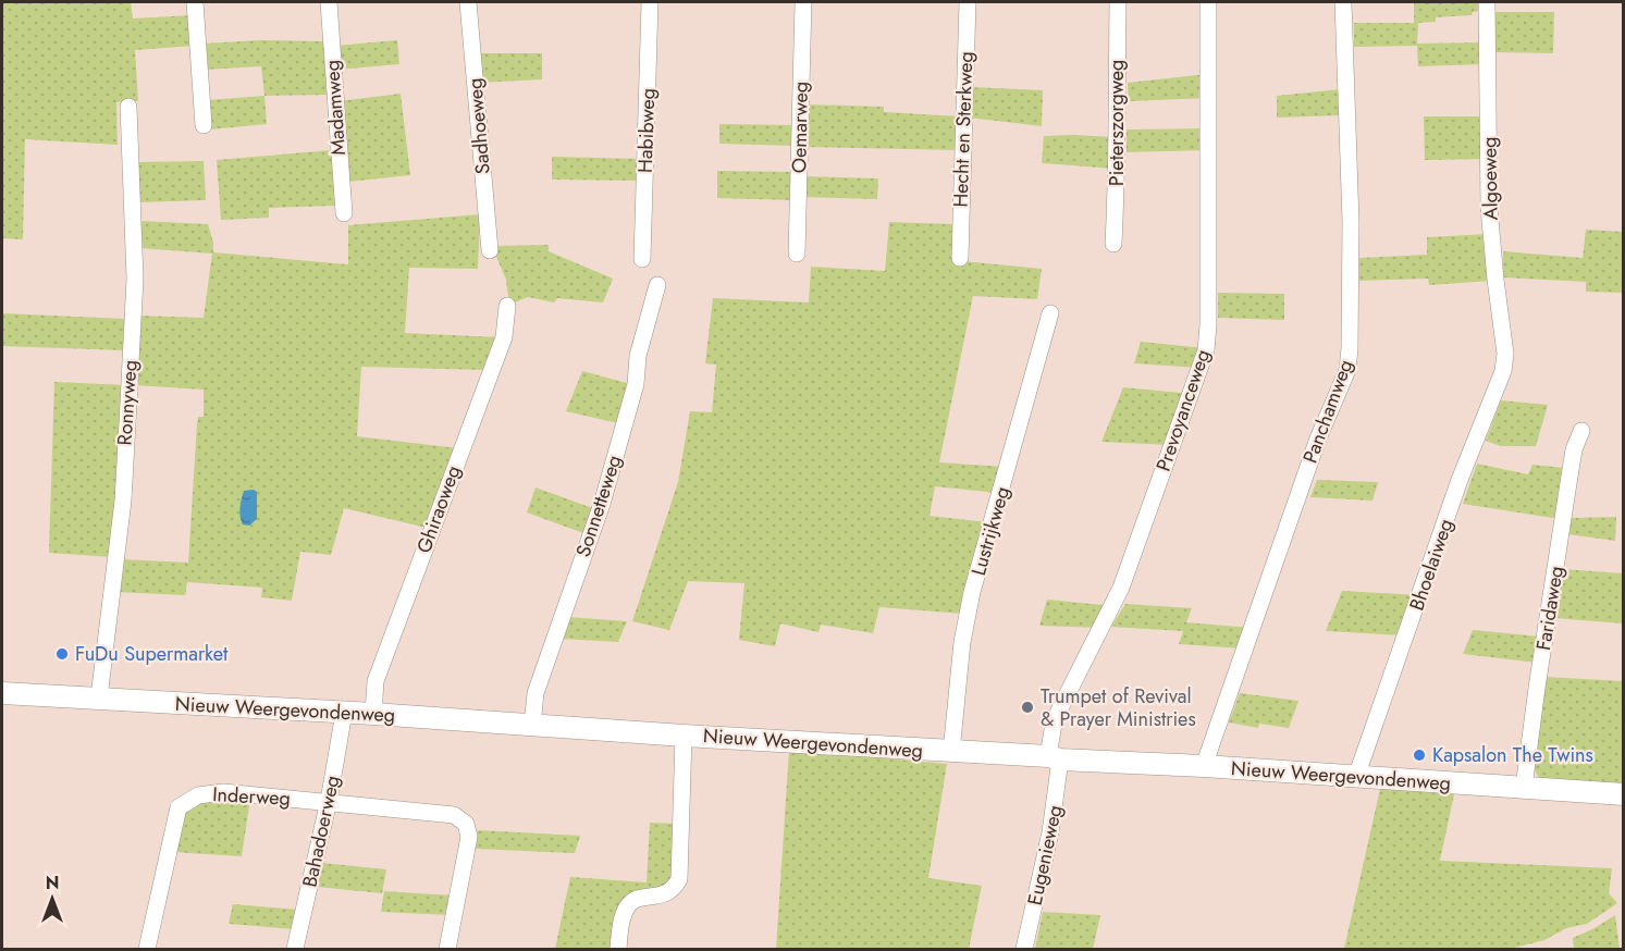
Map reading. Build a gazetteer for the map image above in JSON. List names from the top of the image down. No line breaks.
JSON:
{"streets":{"street":["Madamweg","Pieterszorgweg","Sadhoeweg","Oemarweg","Hecht en Sterkweg","Habibweg","Algoeweg","Ronnyweg","Prevoyanceweg","Panchamweg","Sonnetteweg","Ghiraoweg","Lustrijkweg","Bhoelaiweg","Faridaweg","Nieuw Weergevondenweg","Inderweg","Bahadoerweg","Eugenieweg"]},"crossings":[["Algoeweg","Bhoelaiweg"],["Ronnyweg","Nieuw Weergevondenweg"],["Prevoyanceweg","Nieuw Weergevondenweg"],["Prevoyanceweg","Eugenieweg"],["Panchamweg","Nieuw Weergevondenweg"],["Sonnetteweg","Nieuw Weergevondenweg"],["Ghiraoweg","Nieuw Weergevondenweg"],["Lustrijkweg","Nieuw Weergevondenweg"],["Bhoelaiweg","Nieuw Weergevondenweg"],["Faridaweg","Nieuw Weergevondenweg"],["Nieuw Weergevondenweg","Bahadoerweg"],["Nieuw Weergevondenweg","Eugenieweg"],["Inderweg","Bahadoerweg"]],"places":["FuDu Supermarket","Trumpet of Revival & Prayer Ministries","Kapsalon The Twins"],"north":"top"}
